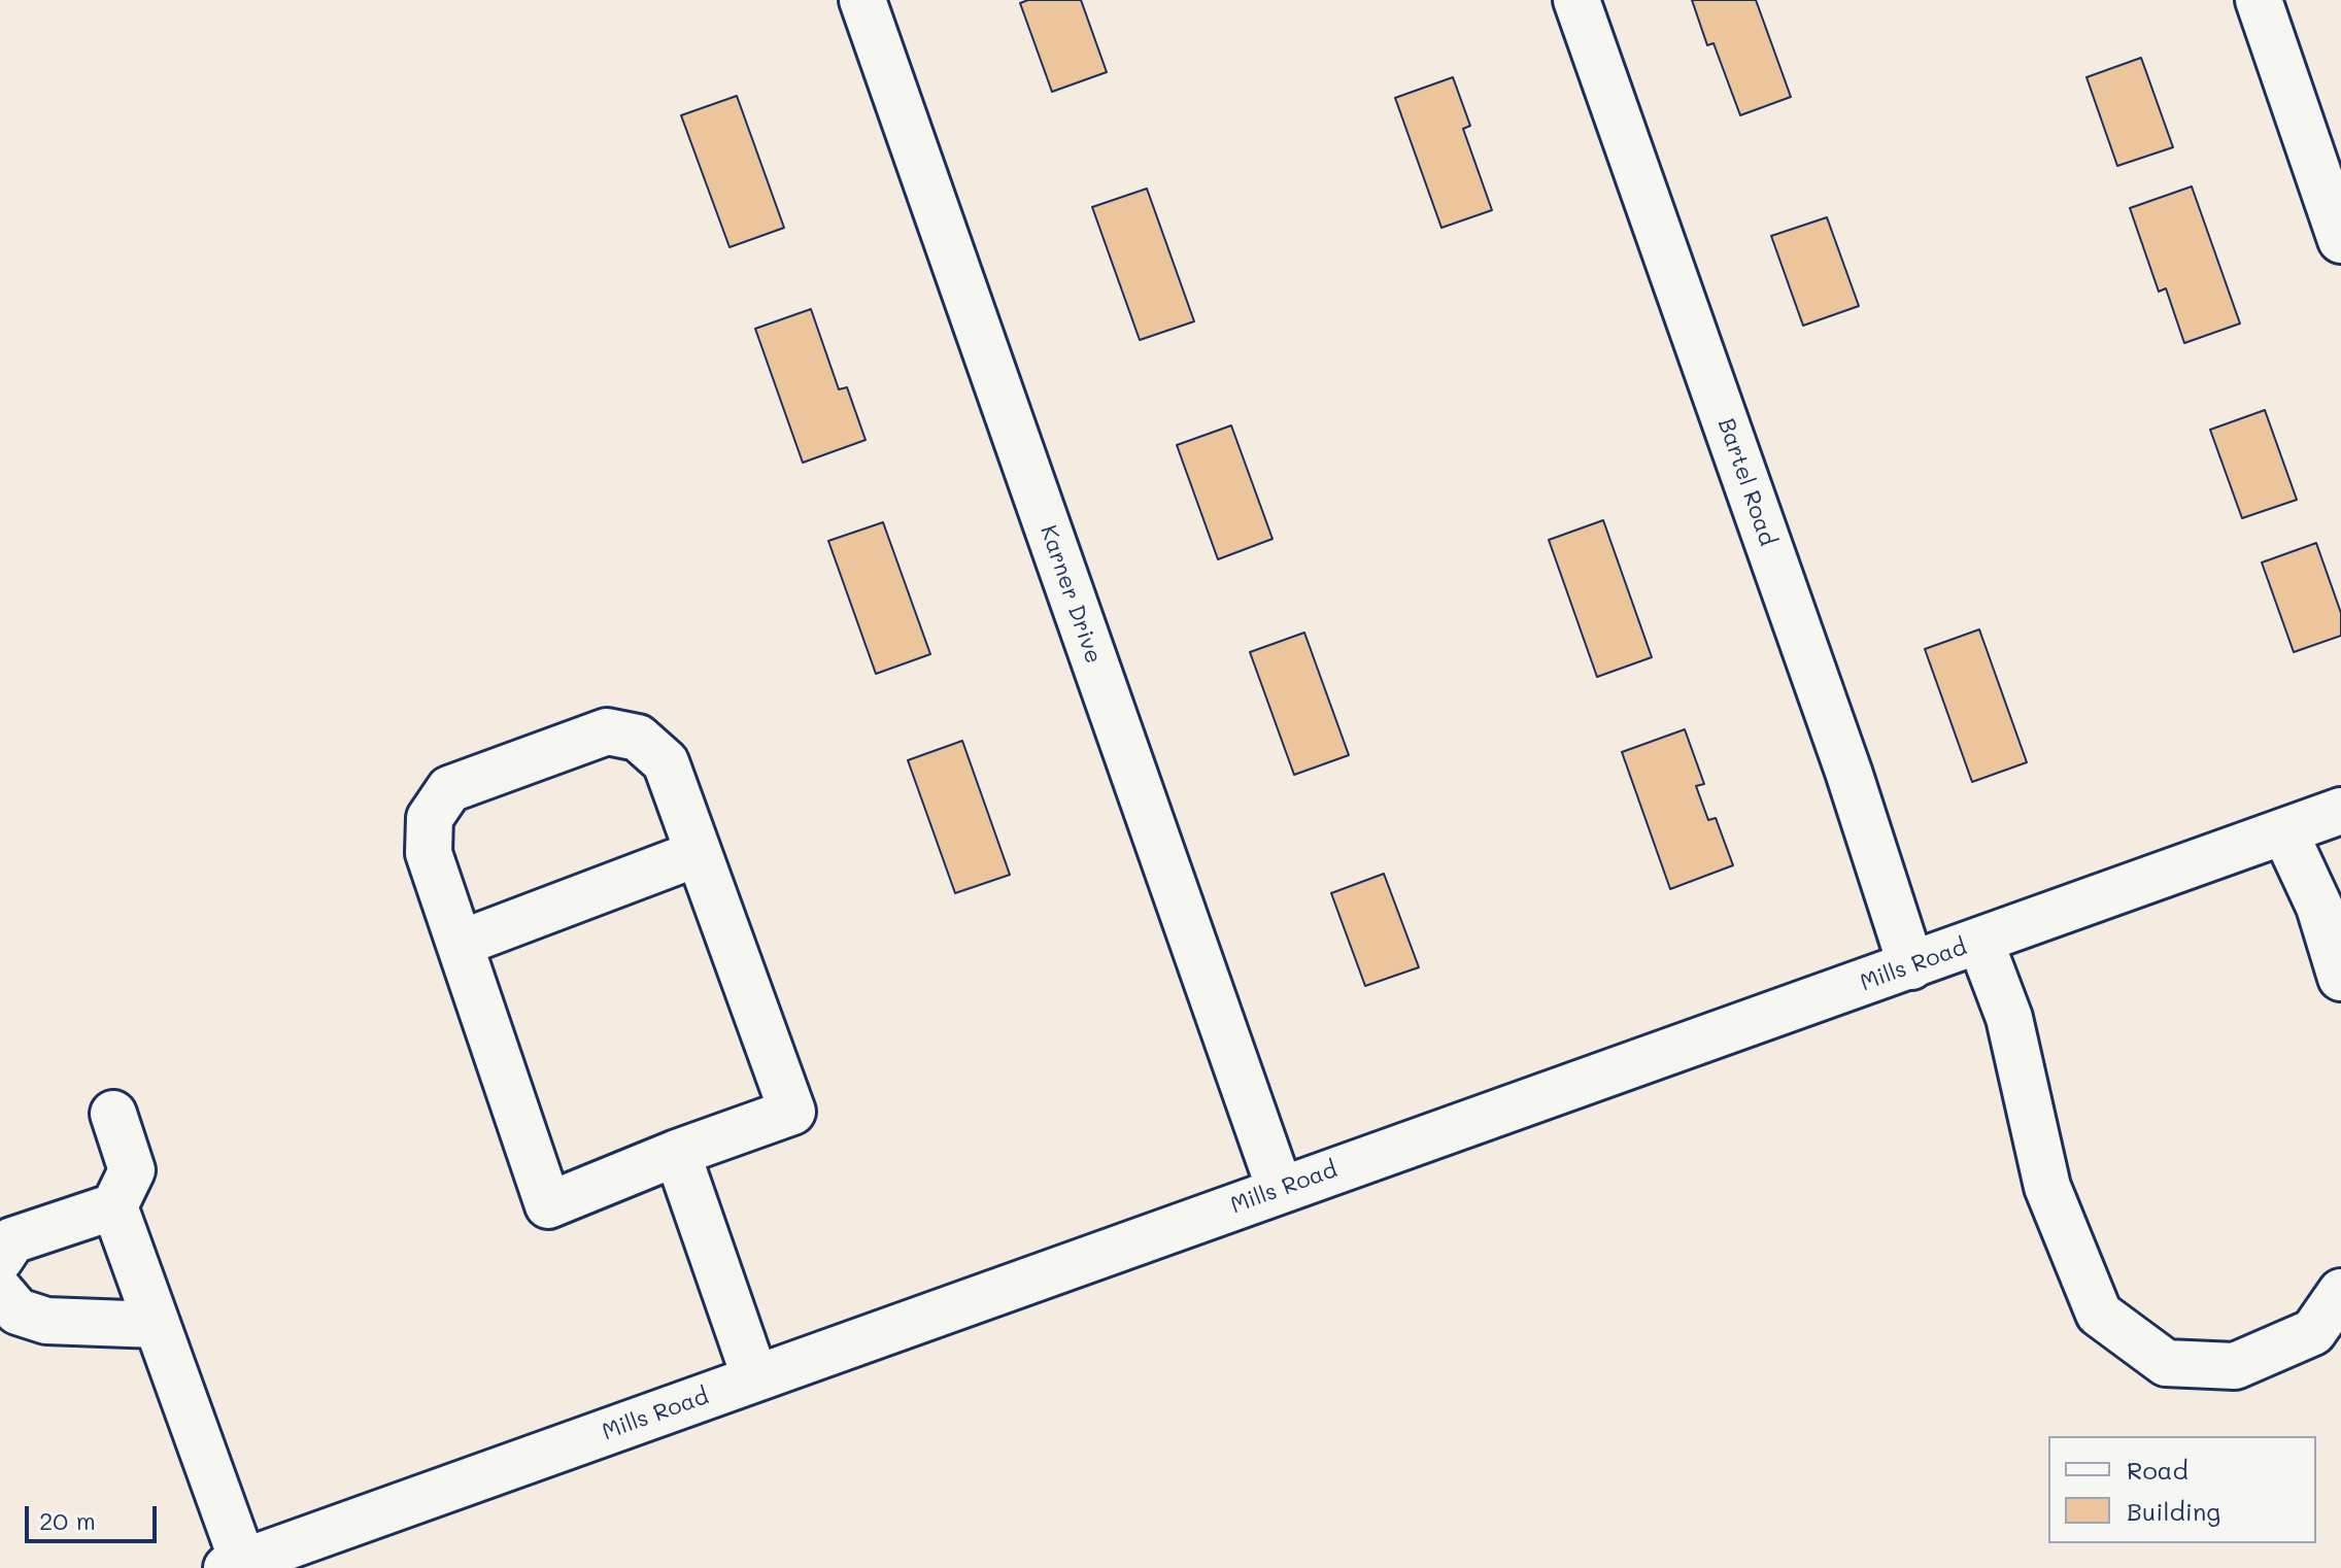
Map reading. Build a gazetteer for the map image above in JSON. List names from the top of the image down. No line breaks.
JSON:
{"streets":{"street":["Bartel Road","Karner Drive","Mills Road"]},"crossings":[["Bartel Road","Mills Road"],["Karner Drive","Mills Road"]],"legend":["Road","Building"],"scale_bar":"20 m"}
